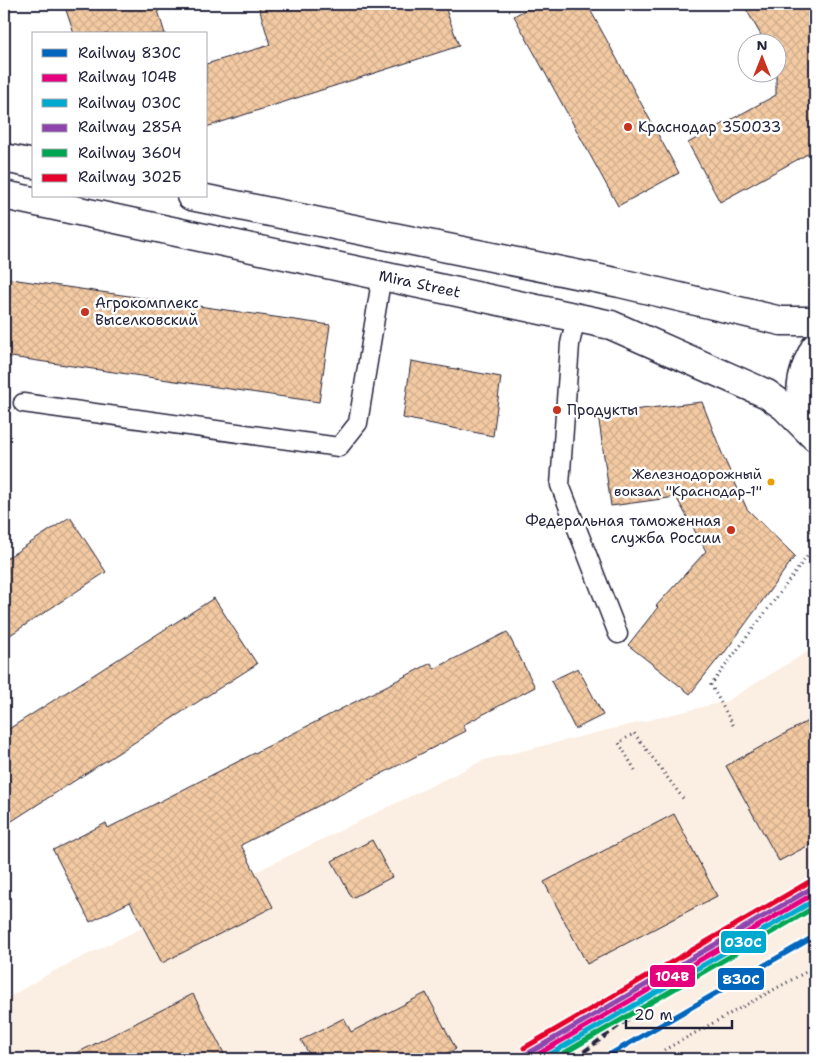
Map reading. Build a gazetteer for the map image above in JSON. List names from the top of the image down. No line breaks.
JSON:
{"streets":{"main road":["Mira Street"]},"places":["Краснодар 350033","Агрокомплекс Выселковский","Продукты","Железнодорожный вокзал \"Краснодар-1\"","Федеральная таможенная служба России"],"lines":["rail line 302Б","rail line 285А","rail line 104В","rail line 030C","rail line 360Ч","rail line 830С"],"legend":["Railway 830С","Railway 104В","Railway 030C","Railway 285А","Railway 360Ч","Railway 302Б"],"scale_bar":"20 m","north":"top"}
